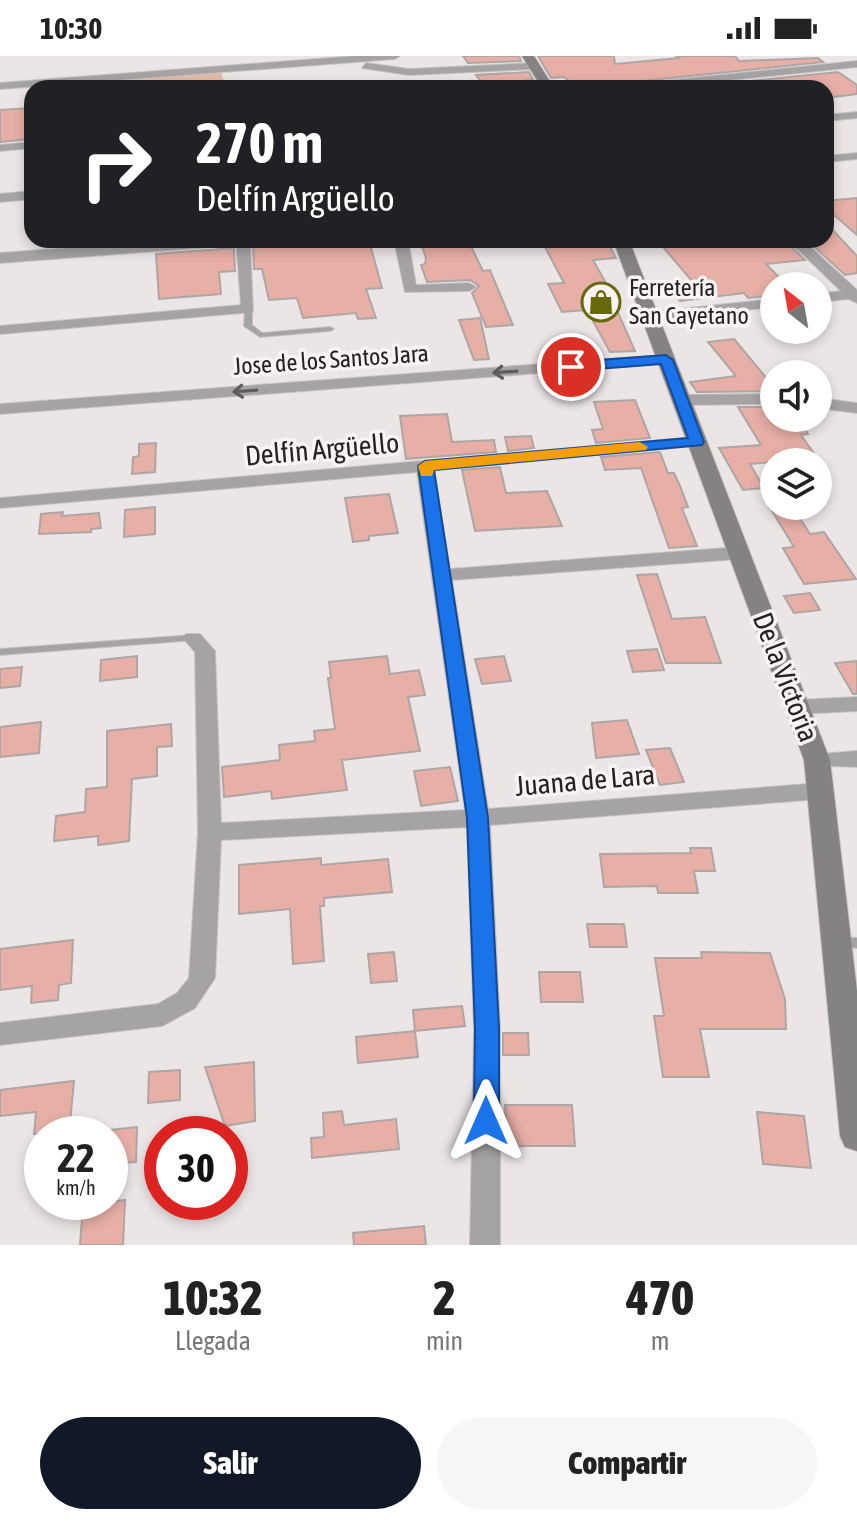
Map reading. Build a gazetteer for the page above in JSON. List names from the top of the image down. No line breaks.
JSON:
{"streets":{"main road":["De la Victoria"],"street":["Jose de los Santos Jara","Delfín Argüello","Juana de Lara"]},"crossings":[["Jose de los Santos Jara","De la Victoria"],["Delfín Argüello","De la Victoria"],["De la Victoria","Juana de Lara"]],"places":{"shop":["Ferretería San Cayetano"]},"north":"top left","page":{"status":"10:30","turn":["270 m","Delfín Argüello"],"speed":"22 km/h","limit":"30","eta":["10:32","Llegada","2","min","470","m"],"buttons":["Salir","Compartir"]}}
